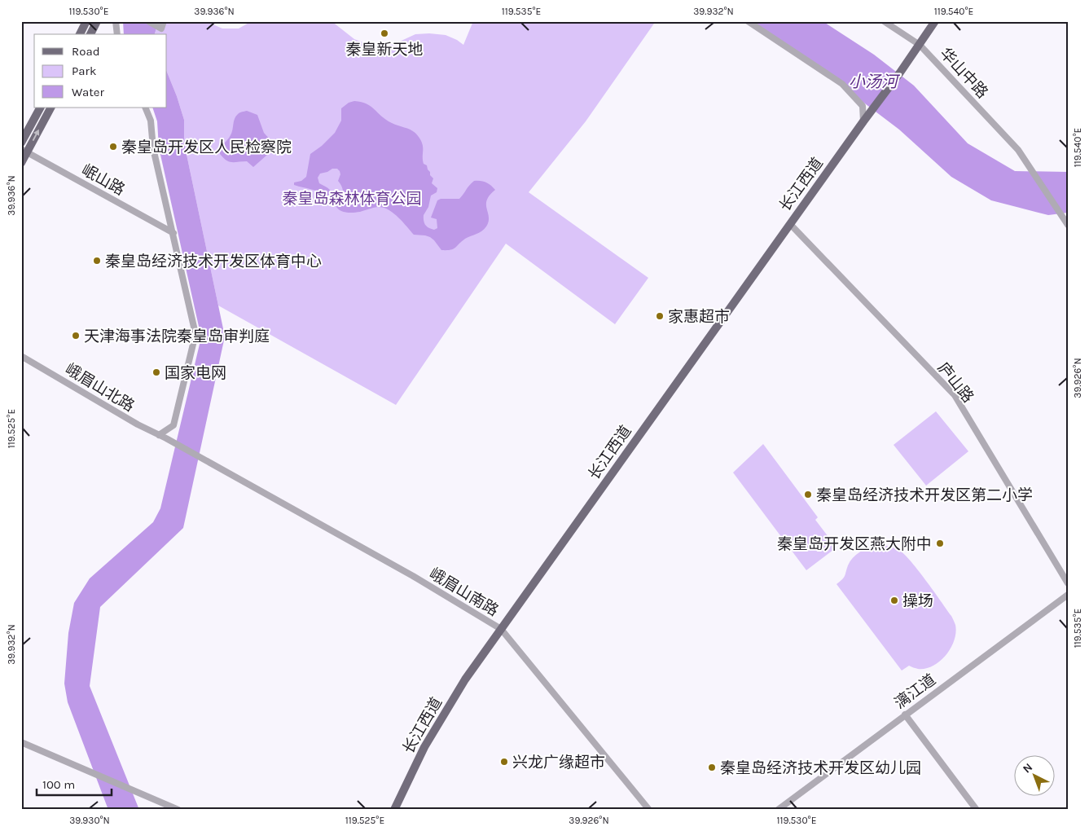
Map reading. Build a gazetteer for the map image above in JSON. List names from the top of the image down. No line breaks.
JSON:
{"streets":{"main road":["长江西道"],"street":["华山中路","岷山路","庐山路","峨眉山北路","峨眉山南路","漓江道"]},"crossings":[["华山中路","长江西道"],["长江西道","庐山路"],["长江西道","峨眉山南路"],["峨眉山北路","峨眉山南路"]],"water":["小汤河"],"parks":["秦皇岛森林体育公园"],"places":["秦皇新天地","秦皇岛开发区人民检察院","秦皇岛经济技术开发区体育中心","家惠超市","天津海事法院秦皇岛审判庭","国家电网","秦皇岛经济技术开发区第二小学","秦皇岛开发区燕大附中","操场","兴龙广缘超市","秦皇岛经济技术开发区幼儿园"],"legend":["Road","Park","Water"],"scale_bar":"100 m","north":"top left","coordinates":["119.530°E","39.936°N","119.535°E","39.932°N","119.540°E","39.926°N","119.525°E","39.930°N"]}
